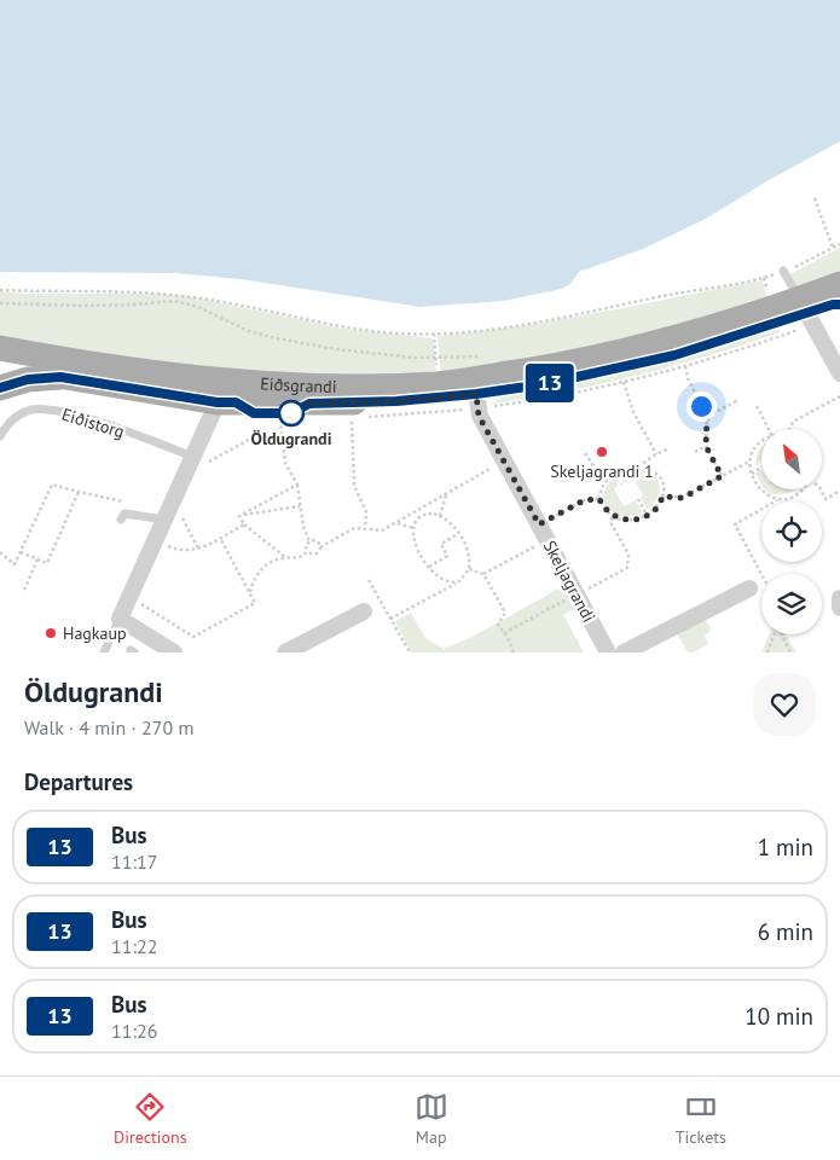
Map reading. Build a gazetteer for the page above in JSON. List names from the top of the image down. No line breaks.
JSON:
{"streets":{"main road":["Eiðsgrandi"],"street":["Skeljagrandi"],"lane":["Eiðistorg"]},"crossings":[["Eiðsgrandi","Skeljagrandi"]],"places":["Öldugrandi","Skeljagrandi 1","Hagkaup"],"lines":["bus line 13"],"north":"top left","page":{"on_map":"13","heading":[["Öldugrandi","Walk · 4 min · 270 m"],"Departures"],"list":[{"mark":"13","name":"Bus","note":"11:17","value":"1 min"},{"mark":"13","name":"Bus","note":"11:22","value":"6 min"},{"mark":"13","name":"Bus","note":"11:26","value":"10 min"}],"tabs":["Directions","Map","Tickets"]}}
